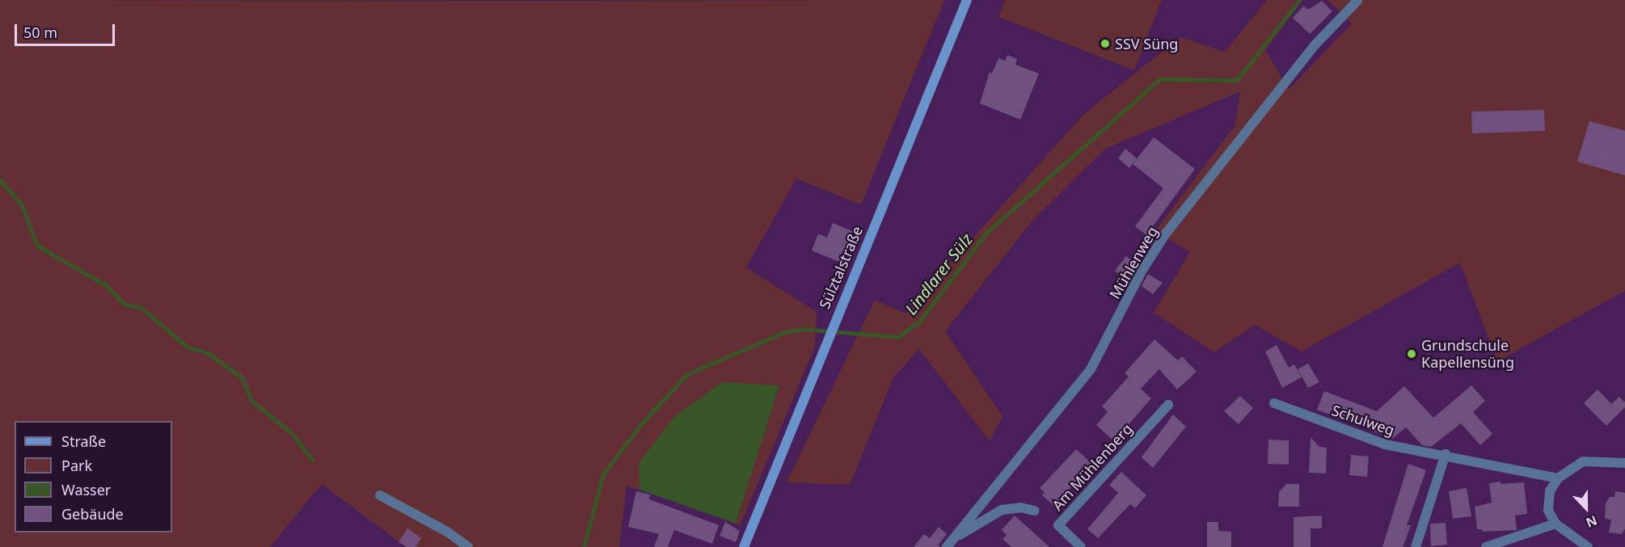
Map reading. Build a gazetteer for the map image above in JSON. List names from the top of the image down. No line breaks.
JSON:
{"streets":{"main road":["Sülztalstraße"],"street":["Mühlenweg","Schulweg","Am Mühlenberg"]},"crossings":[["Mühlenweg","Am Mühlenberg"]],"water":["Lindlarer Sülz"],"places":["SSV Süng","Grundschule Kapellensüng"],"legend":["Straße","Park","Wasser","Gebäude"],"scale_bar":"50 m","north":"bottom"}
